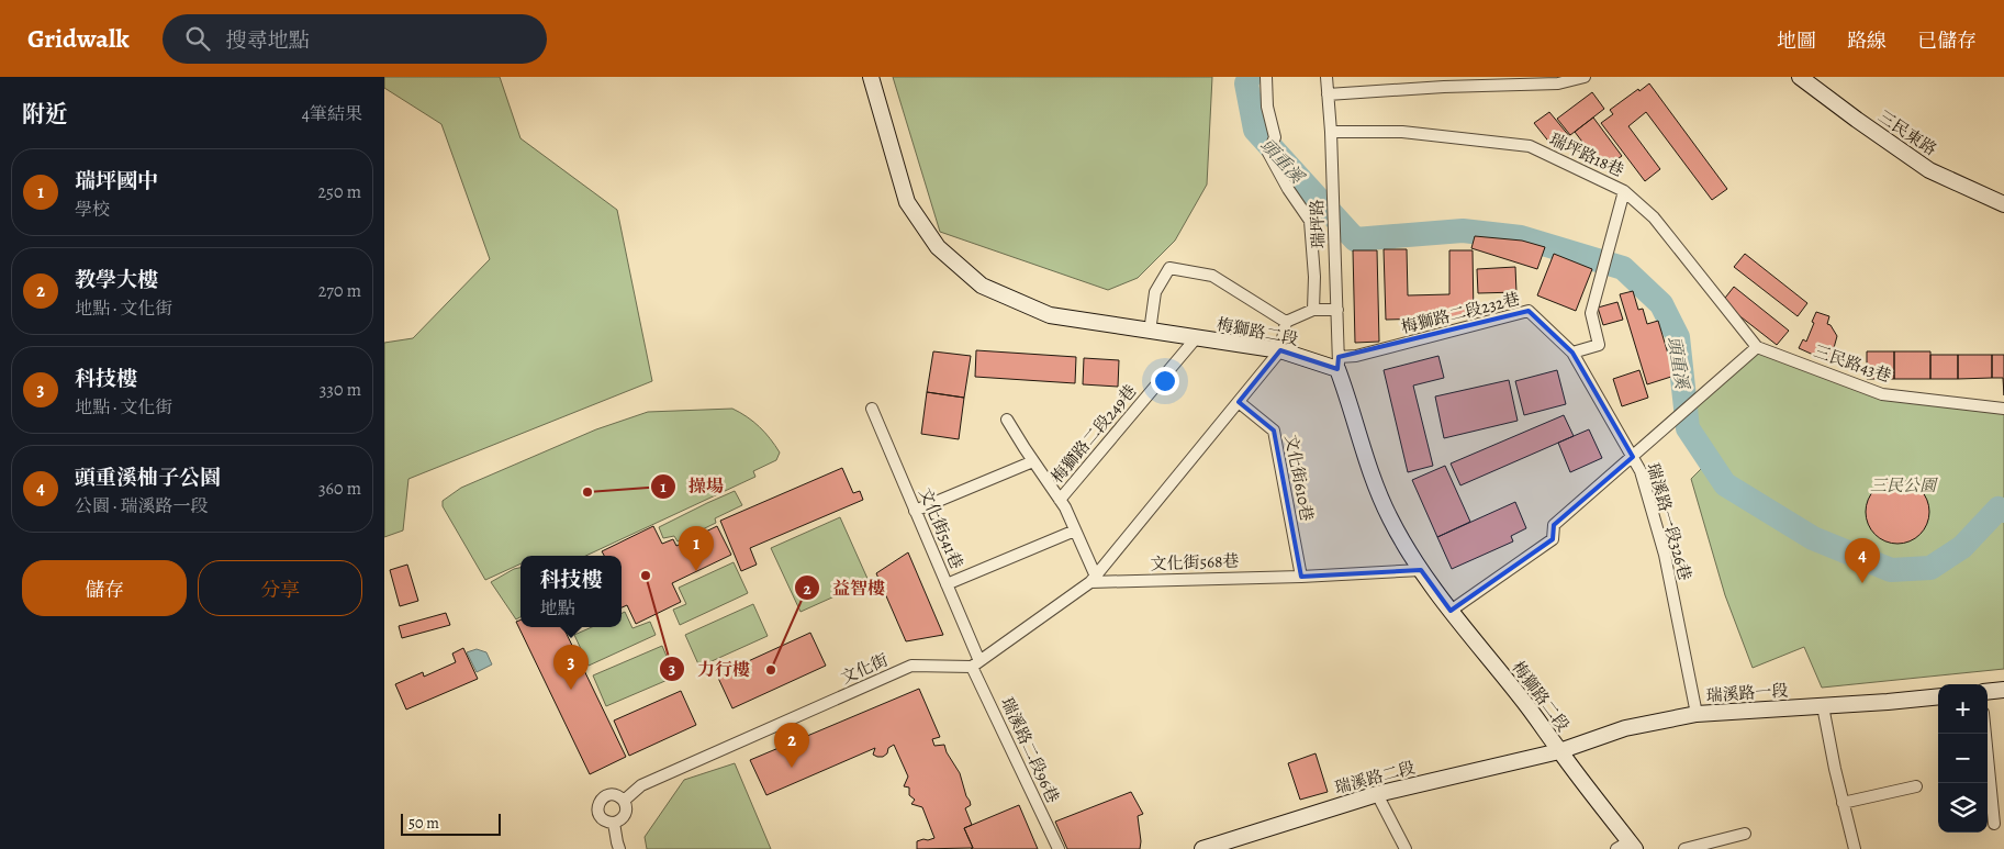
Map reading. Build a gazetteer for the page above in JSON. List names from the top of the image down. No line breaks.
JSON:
{"streets":{"street":["三民東路","瑞坪路18巷","瑞坪路","梅獅路二段232巷","梅獅路二段","三民路43巷","梅獅路二段249巷","文化街610巷","瑞溪路一段326巷","文化街541巷","文化街568巷","文化街","瑞溪路一段","瑞溪路二段96巷","瑞溪路二段"]},"crossings":[["瑞坪路18巷","瑞坪路"],["瑞坪路18巷","三民路43巷"],["瑞坪路","梅獅路二段232巷"],["瑞坪路","梅獅路二段"],["梅獅路二段232巷","梅獅路二段"],["梅獅路二段232巷","瑞溪路一段326巷"],["梅獅路二段","梅獅路二段249巷"],["梅獅路二段","文化街568巷"],["梅獅路二段","瑞溪路一段"],["梅獅路二段","瑞溪路二段"],["文化街610巷","文化街568巷"],["瑞溪路一段326巷","瑞溪路一段"],["文化街541巷","文化街"],["文化街541巷","瑞溪路二段96巷"],["文化街","瑞溪路二段96巷"],["瑞溪路一段","瑞溪路二段"]],"water":["頭重溪"],"parks":["三民公園"],"places":["操場","力行樓","益智樓"],"scale_bar":"50 m","page":{"header":"Gridwalk","search":"搜尋地點","nav":["地圖","路線","已儲存"],"heading":["附近","4筆結果"],"list":[{"mark":"1","name":"瑞坪國中","note":"學校","value":"250 m"},{"mark":"2","name":"教學大樓","note":"地點 · 文化街","value":"270 m"},{"mark":"3","name":"科技樓","note":"地點 · 文化街","value":"330 m"},{"mark":"4","name":"頭重溪柚子公園","note":"公園 · 瑞溪路一段","value":"360 m"}],"pins":["1","4","3","2"],"buttons":["儲存","分享"],"popup":["科技樓","地點"],"map_buttons":["+","−"],"scale":"50 m"}}
